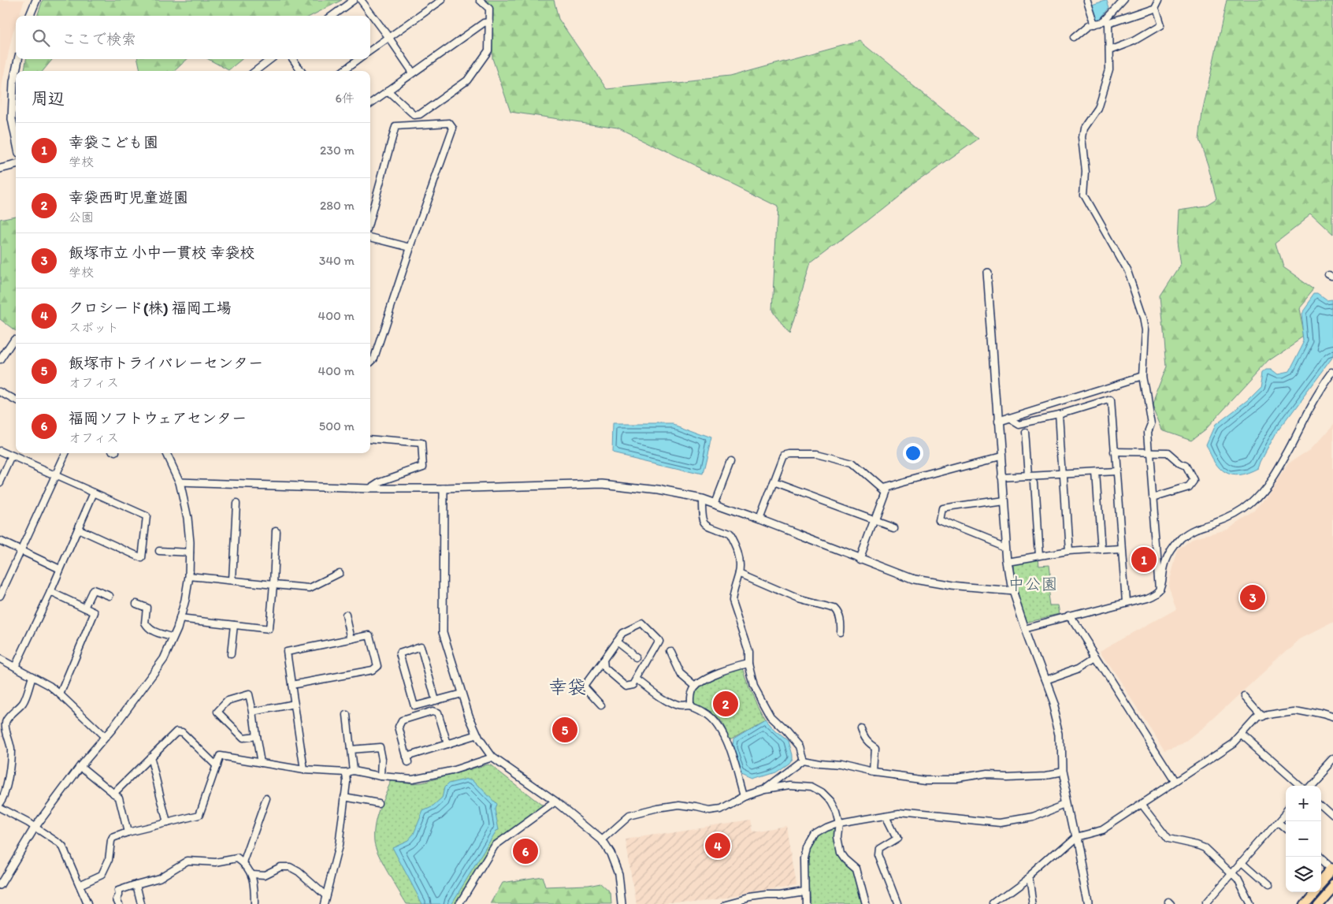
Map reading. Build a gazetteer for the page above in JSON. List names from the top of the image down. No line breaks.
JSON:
{"districts":["幸袋"],"parks":["中公園"],"page":{"search":"ここで検索","heading":["周辺","6件"],"list":[{"mark":"1","name":"幸袋こども園","note":"学校","value":"230 m"},{"mark":"2","name":"幸袋西町児童遊園","note":"公園","value":"280 m"},{"mark":"3","name":"飯塚市立 小中一貫校 幸袋校","note":"学校","value":"340 m"},{"mark":"4","name":"クロシード(株) 福岡工場","note":"スポット","value":"400 m"},{"mark":"5","name":"飯塚市トライバレーセンター","note":"オフィス","value":"400 m"},{"mark":"6","name":"福岡ソフトウェアセンター","note":"オフィス","value":"500 m"}],"pins":["1","3","2","5","4","6"],"map_buttons":["+","−"]}}
